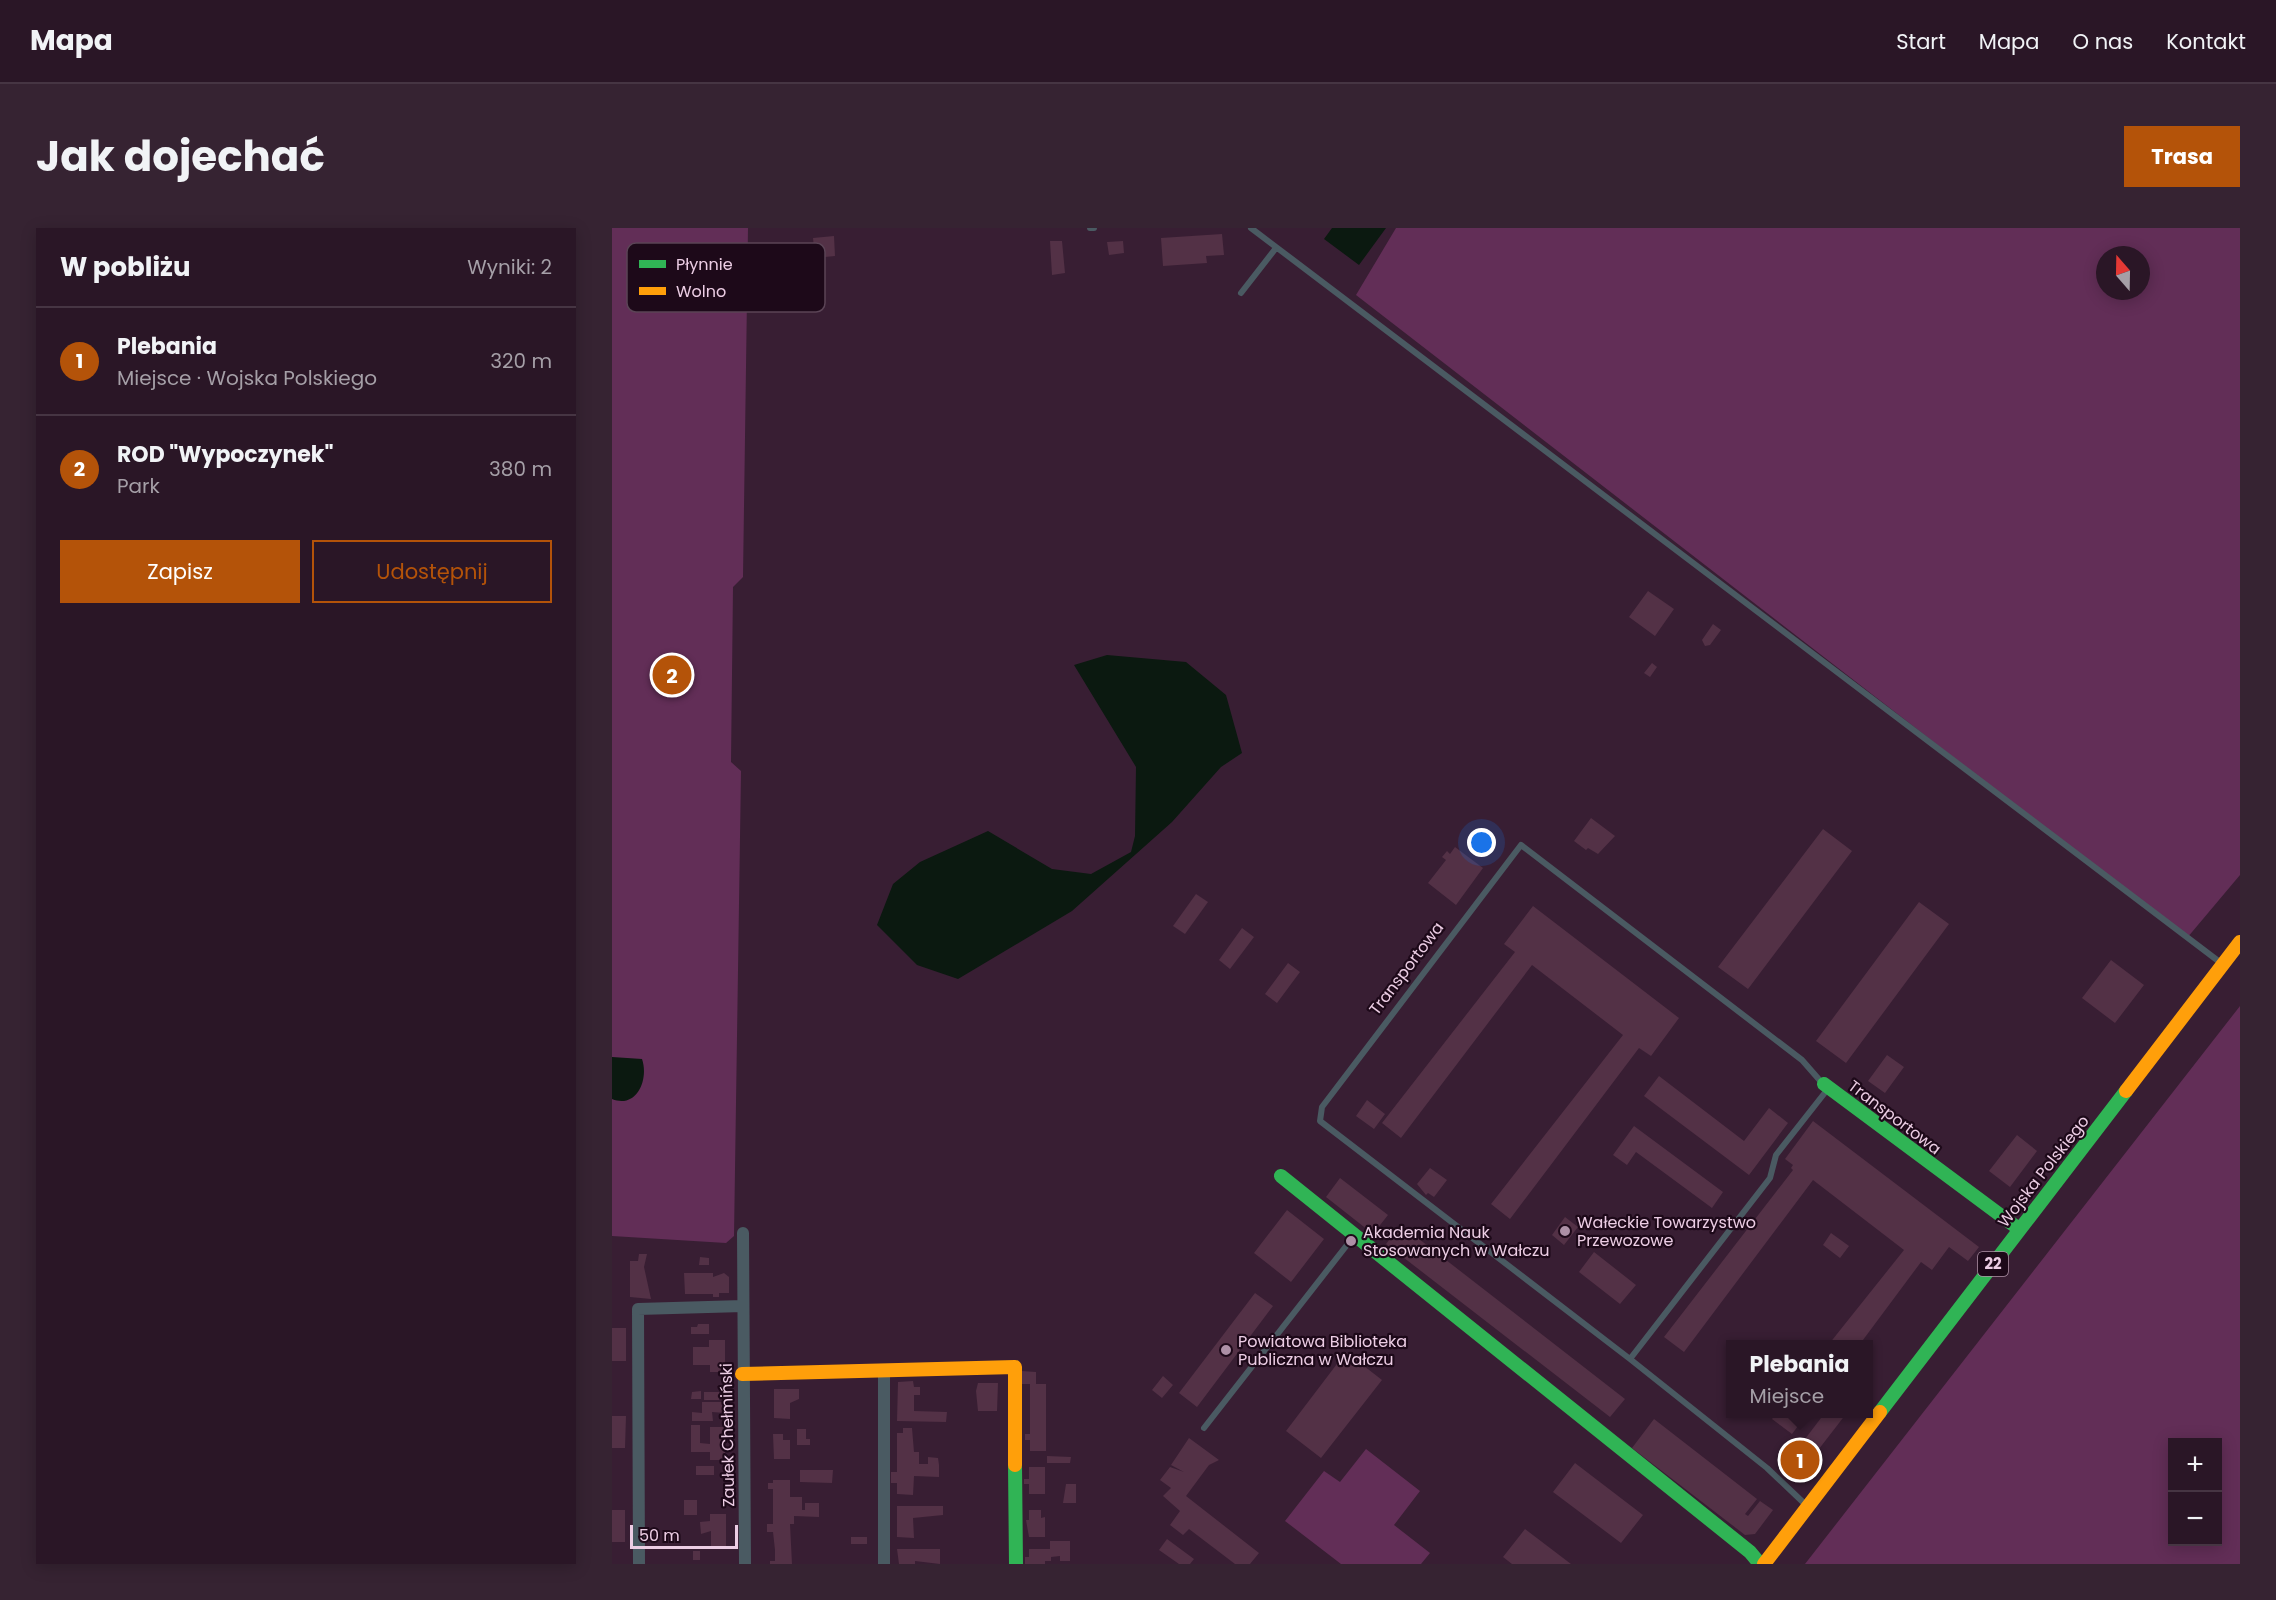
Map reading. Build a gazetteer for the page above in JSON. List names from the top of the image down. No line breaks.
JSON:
{"streets":{"street":["Transportowa","Wojska Polskiego","22","Zaułek Chełmiński"]},"crossings":[["Transportowa","Wojska Polskiego"]],"places":["Wałeckie Towarzystwo Przewozowe","Akademia Nauk Stosowanych w Wałczu","Powiatowa Biblioteka Publiczna w Wałczu"],"legend":["Płynnie","Wolno"],"scale_bar":"50 m","north":"top","page":{"header":"Mapa","nav":["Start","Mapa","O nas","Kontakt"],"title":"Jak dojechać","buttons":["Trasa",["Zapisz","Udostępnij"]],"heading":["W pobliżu","Wyniki: 2"],"list":[{"mark":"1","name":"Plebania","note":"Miejsce · Wojska Polskiego","value":"320 m"},{"mark":"2","name":"ROD \"Wypoczynek\"","note":"Park","value":"380 m"}],"pins":["2","1"],"popup":["Plebania","Miejsce"],"map_buttons":["+","−"],"scale":"50 m"}}
